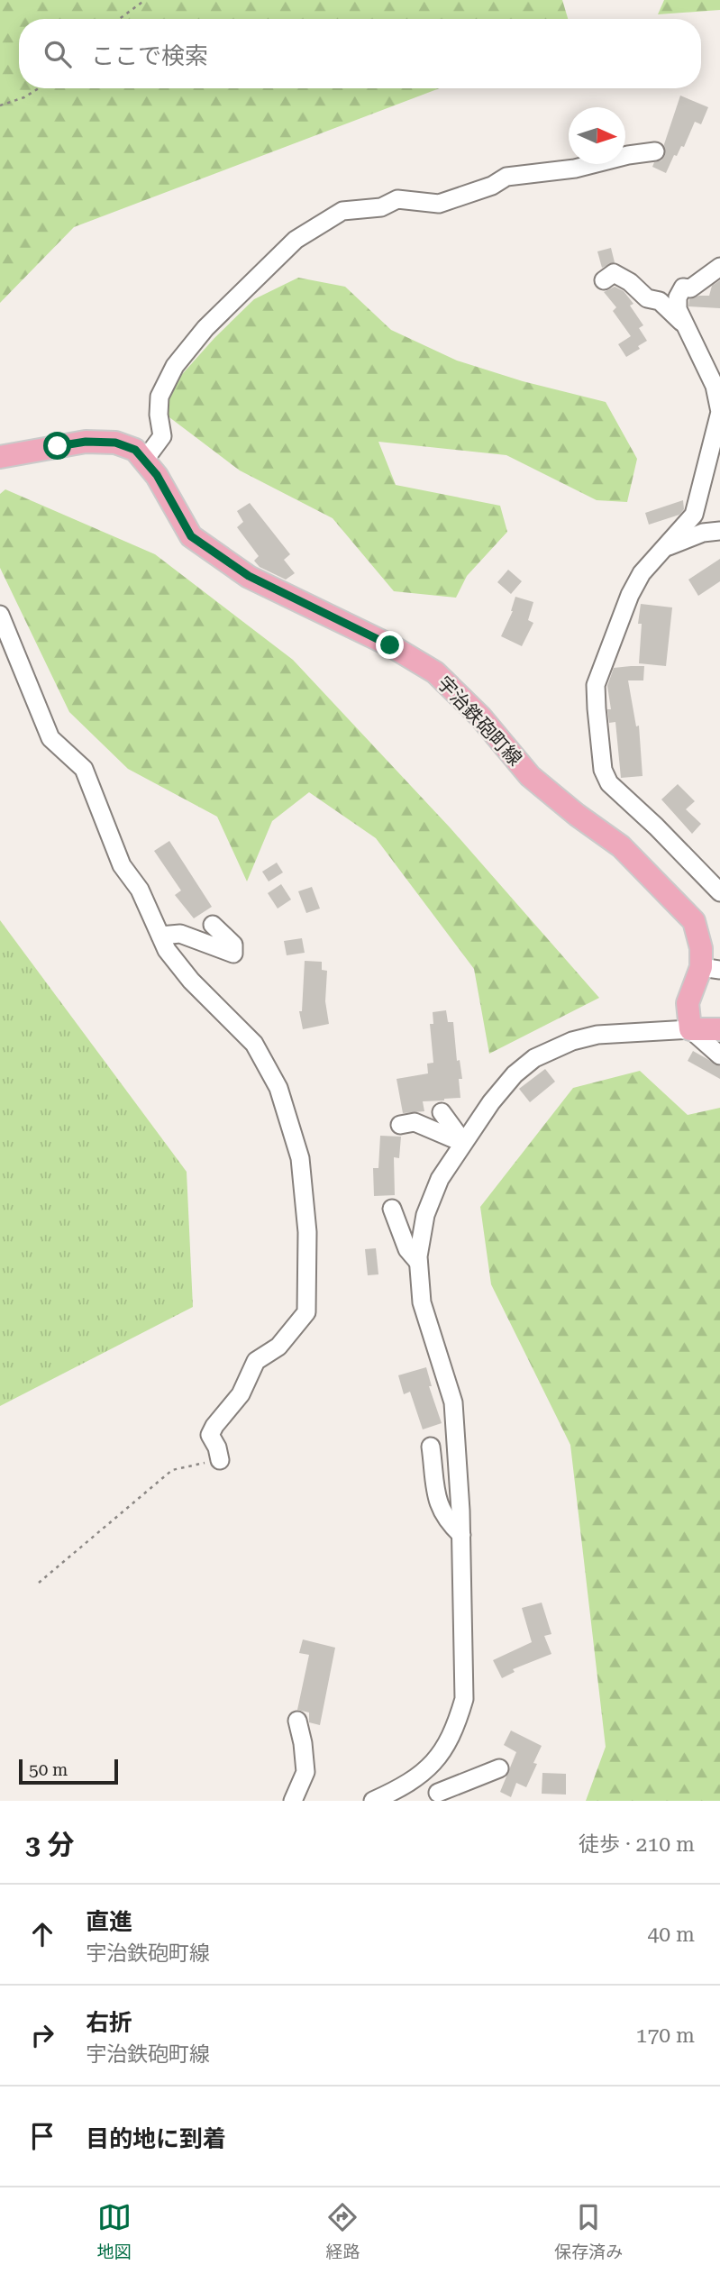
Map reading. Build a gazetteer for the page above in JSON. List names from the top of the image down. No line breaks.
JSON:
{"streets":{"main road":["宇治鉄砲町線"]},"scale_bar":"50 m","north":"right","page":{"search":"ここで検索","scale":"50 m","heading":["3 分","徒歩 · 210 m"],"list":[["直進","宇治鉄砲町線","40 m"],["右折","宇治鉄砲町線","170 m"],"目的地に到着"],"nav":["地図","経路","保存済み"]}}
